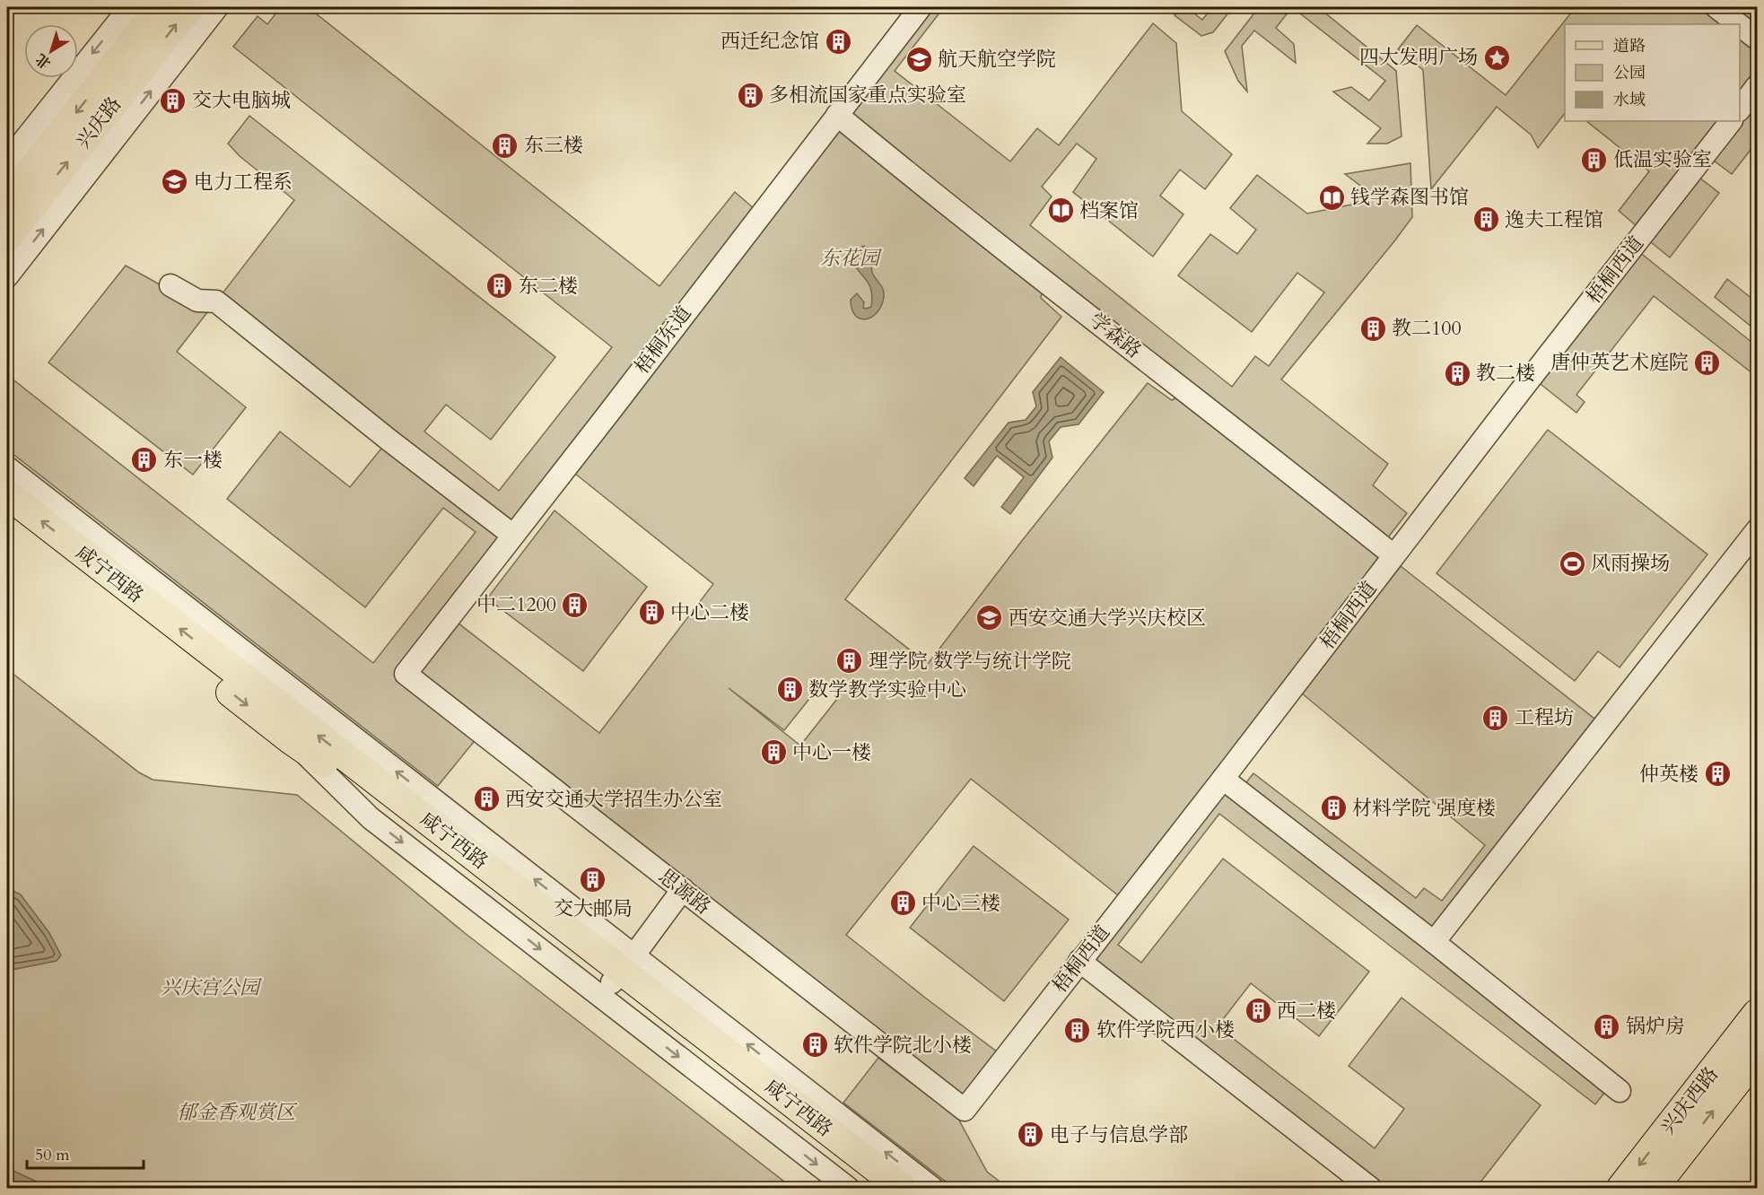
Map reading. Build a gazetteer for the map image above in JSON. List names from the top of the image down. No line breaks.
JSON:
{"streets":{"main road":["兴庆路","咸宁西路","兴庆西路"],"street":["梧桐西道","学森路","梧桐东道","思源路"]},"crossings":[["梧桐西道","学森路"],["梧桐西道","思源路"],["学森路","梧桐东道"],["梧桐东道","思源路"]],"parks":["东花园","兴庆宫公园","郁金香观赏区"],"places":{"building":["西迁纪念馆","多相流国家重点实验室","交大电脑城","东三楼","低温实验室","逸夫工程馆","东二楼","教二100","唐仲英艺术庭院","教二楼","东一楼","中二1200","中心二楼","理学院 数学与统计学院","数学教学实验中心","工程坊","中心一楼","仲英楼","西安交通大学招生办公室","材料学院 强度楼","交大邮局","中心三楼","西二楼","锅炉房","软件学院西小楼","软件学院北小楼","电子与信息学部"],"place":["四大发明广场"],"school or university":["航天航空学院","电力工程系","西安交通大学兴庆校区"],"library":["钱学森图书馆","档案馆"],"sports":["风雨操场"]},"legend":["道路","公园","水域"],"scale_bar":"50 m","north":"bottom left"}
